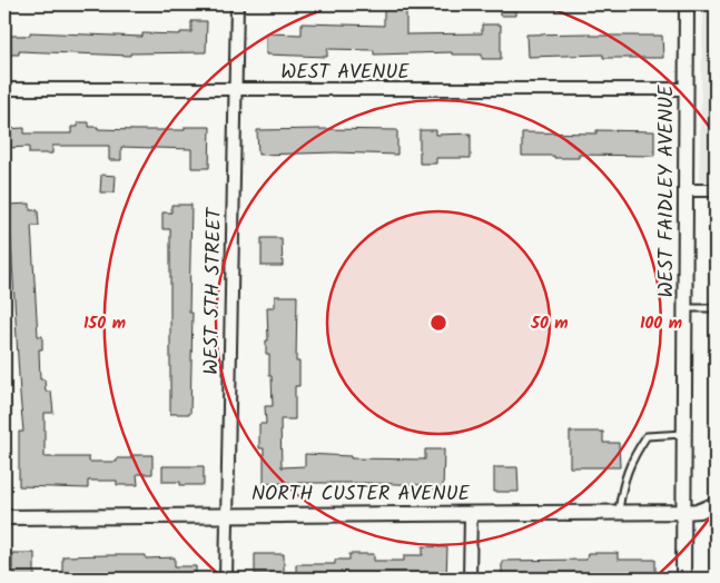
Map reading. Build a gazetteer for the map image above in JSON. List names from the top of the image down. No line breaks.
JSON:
{"streets":{"street":["WEST AVENUE","WEST FAIDLEY AVENUE","WEST 5TH STREET","NORTH CUSTER AVENUE"]},"crossings":[["WEST AVENUE","WEST FAIDLEY AVENUE"],["WEST AVENUE","WEST 5TH STREET"],["WEST FAIDLEY AVENUE","NORTH CUSTER AVENUE"],["WEST 5TH STREET","NORTH CUSTER AVENUE"]],"rings":["50 m","100 m","150 m"]}
